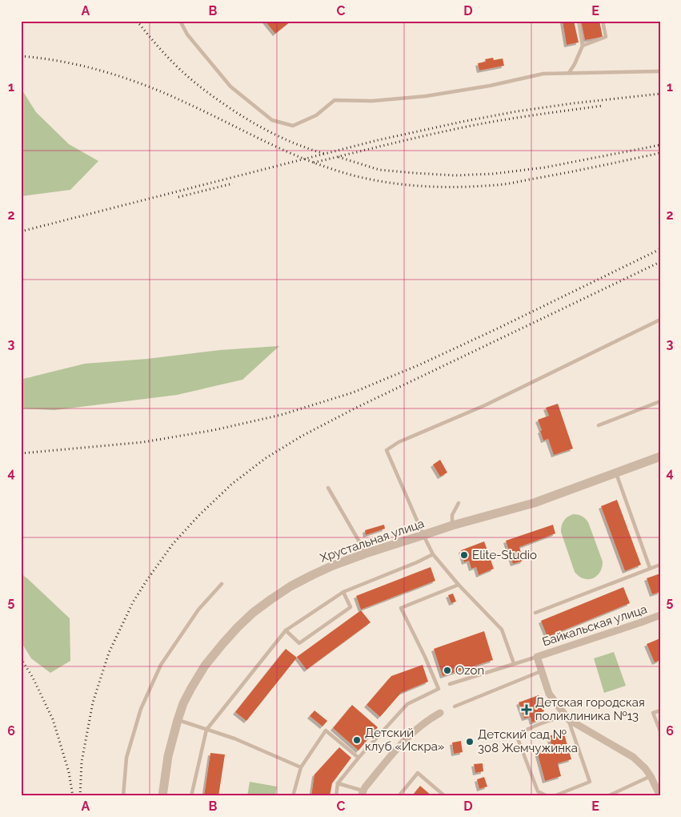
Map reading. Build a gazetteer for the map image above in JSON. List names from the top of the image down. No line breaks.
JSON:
{"streets":{"street":["Хрустальная улица","Байкальская улица"]},"places":{"other":["Elite-Studio","Ozon","Детский клуб «Искра»","Детский сад № 308 Жемчужинка"],"health":["Детская городская поликлиника №13"]},"grid":{"columns":["A","B","C","D","E"],"rows":["1","2","3","4","5","6"]}}
